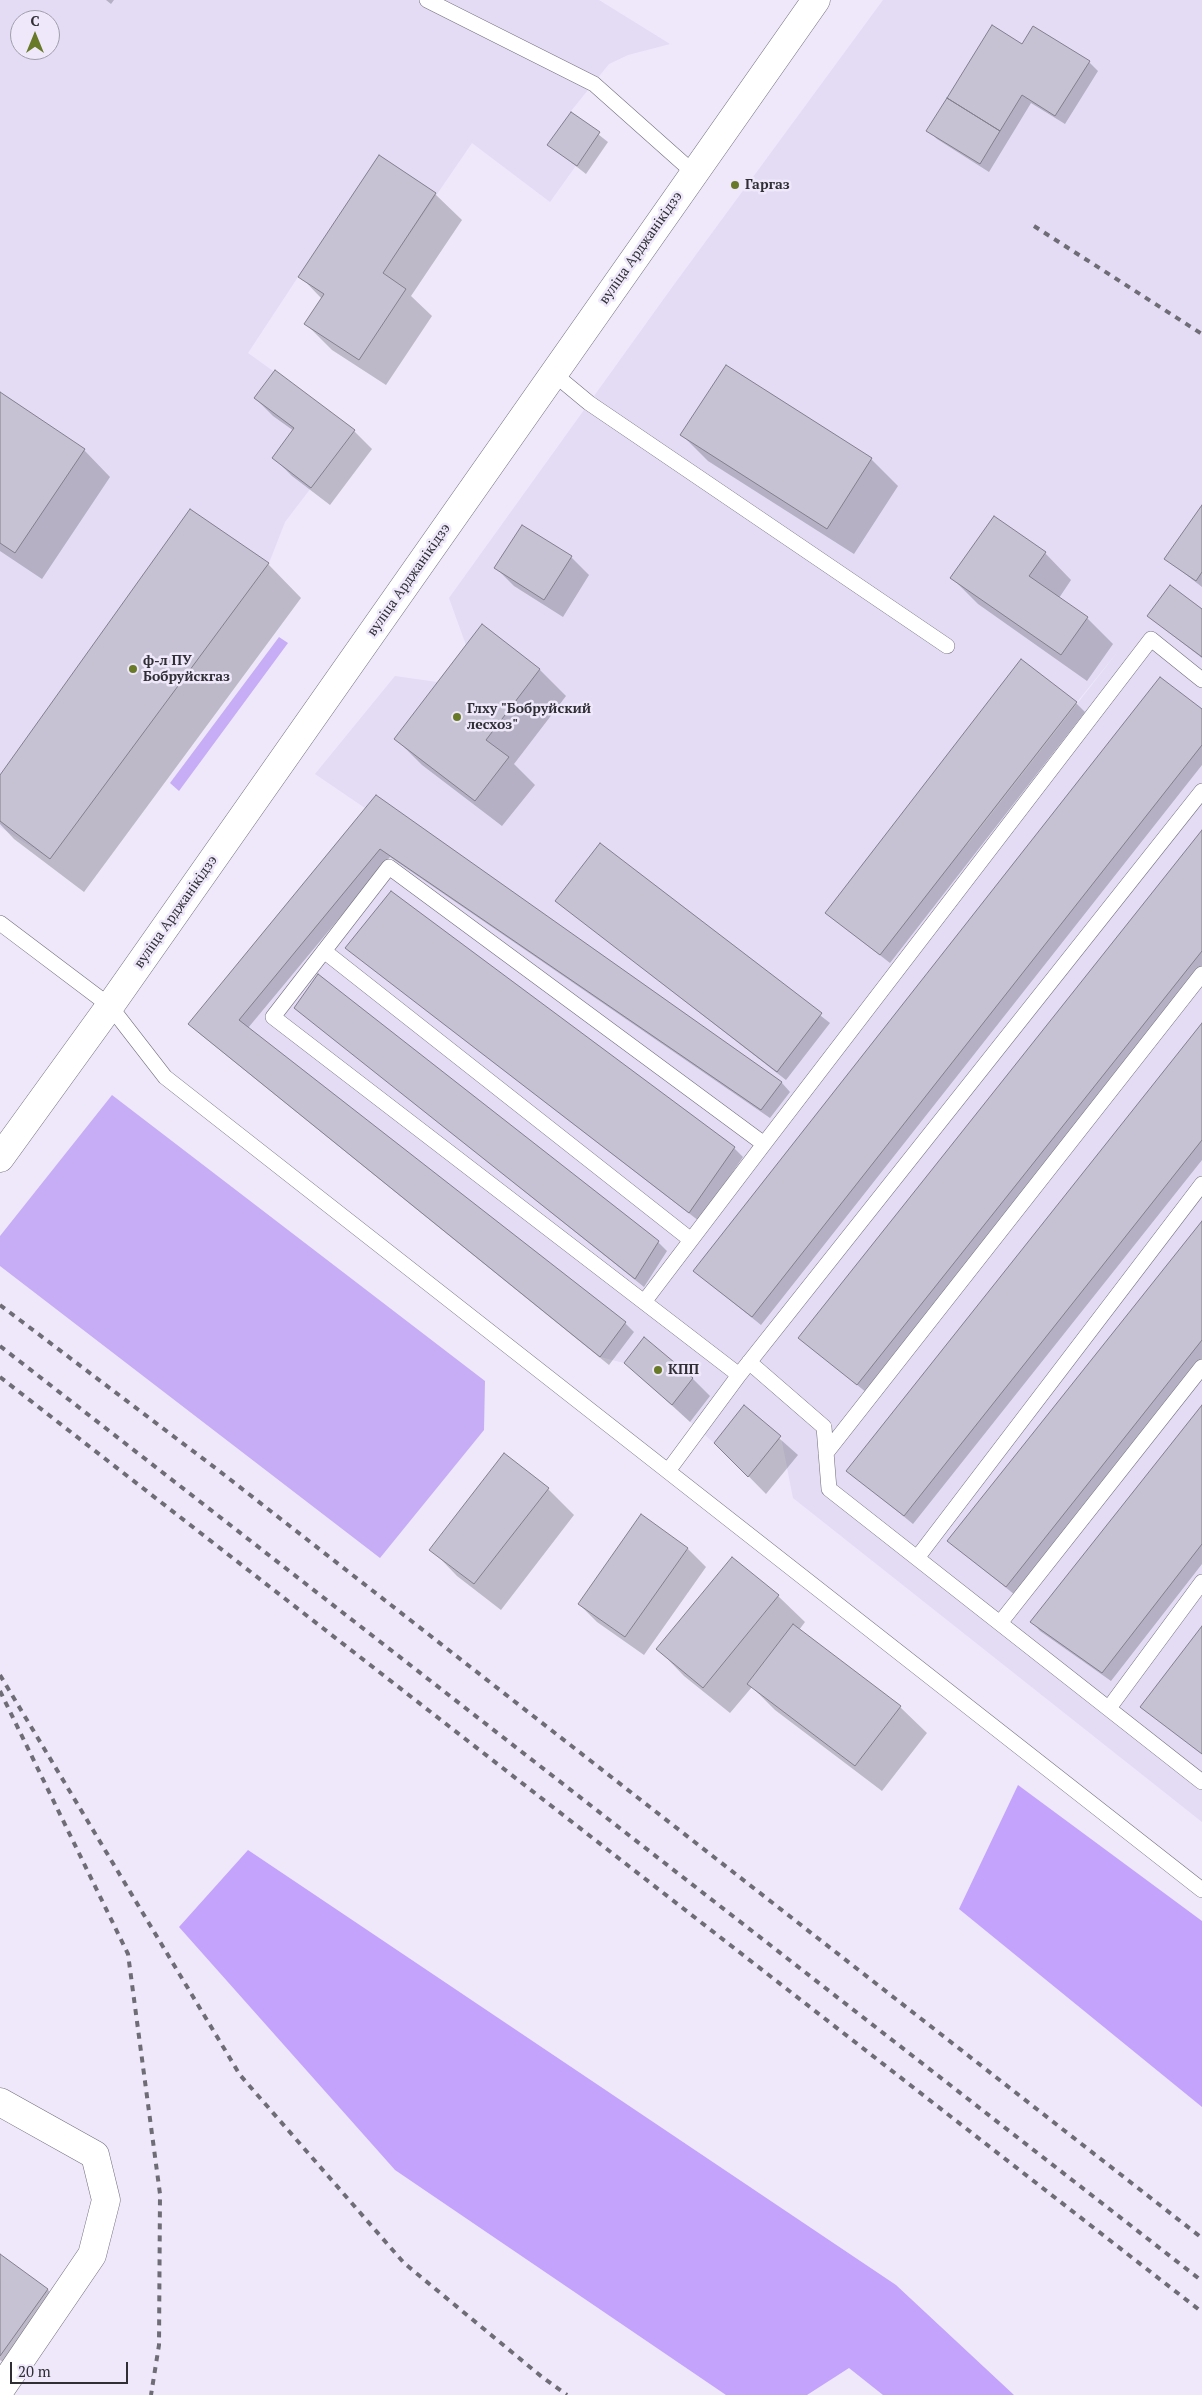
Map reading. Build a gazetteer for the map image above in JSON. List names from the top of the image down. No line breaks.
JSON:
{"streets":{"main road":["вуліца Арджанікідзэ"]},"places":["Гаргаз","ф-л ПУ Бобруйскгаз","Глху \"Бобруйский лесхоз\"","КПП"],"scale_bar":"20 m","north":"top"}
